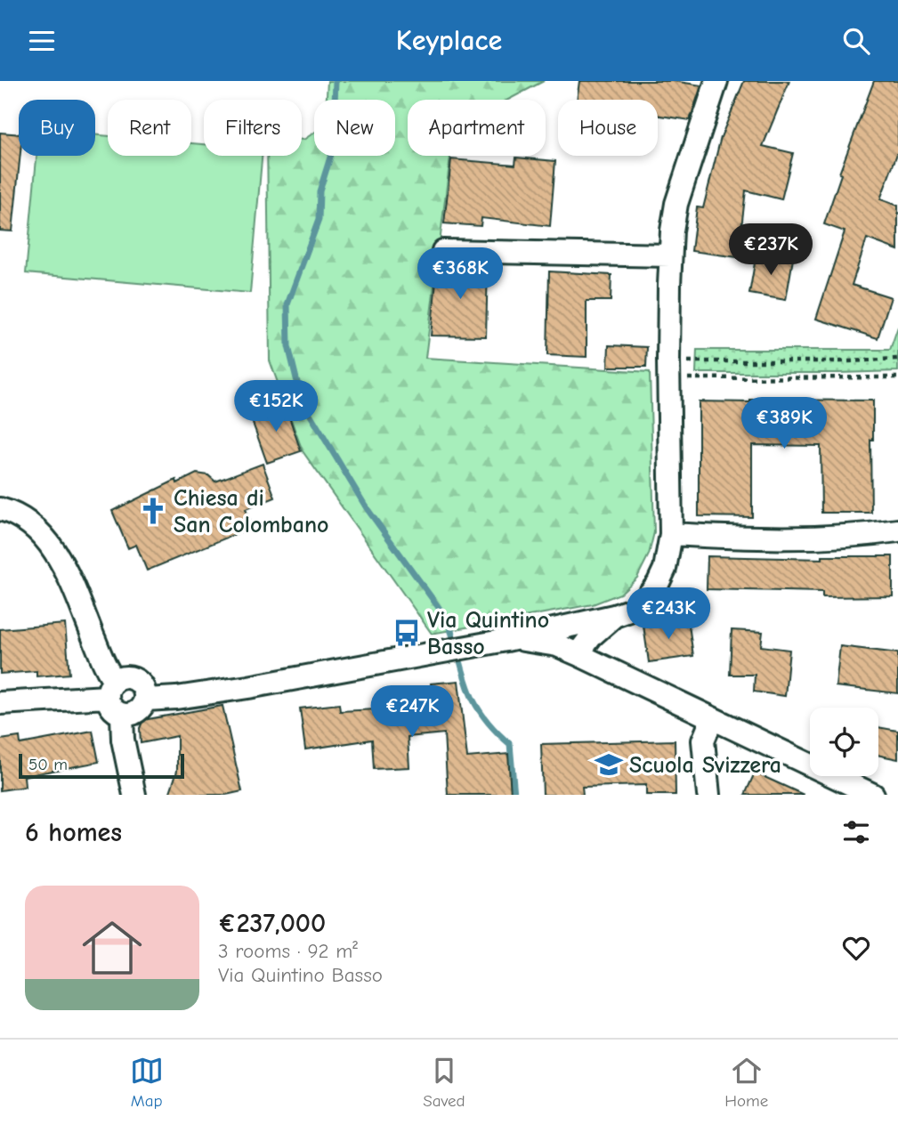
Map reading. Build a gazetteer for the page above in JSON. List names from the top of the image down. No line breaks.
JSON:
{"places":{"church":["Chiesa di San Colombano"],"bus stop":["Via Quintino Basso"],"school or university":["Scuola Svizzera"]},"scale_bar":"50 m","page":{"header":"Keyplace","chip":["Buy","Rent","Filters","New","Apartment","House"],"price":["€237K","€368K","€152K","€389K","€243K","€247K"],"scale":"50 m","heading":"6 homes","list":[{"name":"€237,000","note":"3 rooms · 92 m² · Via Quintino Basso"}],"tabs":["Map","Saved","Home"]}}
